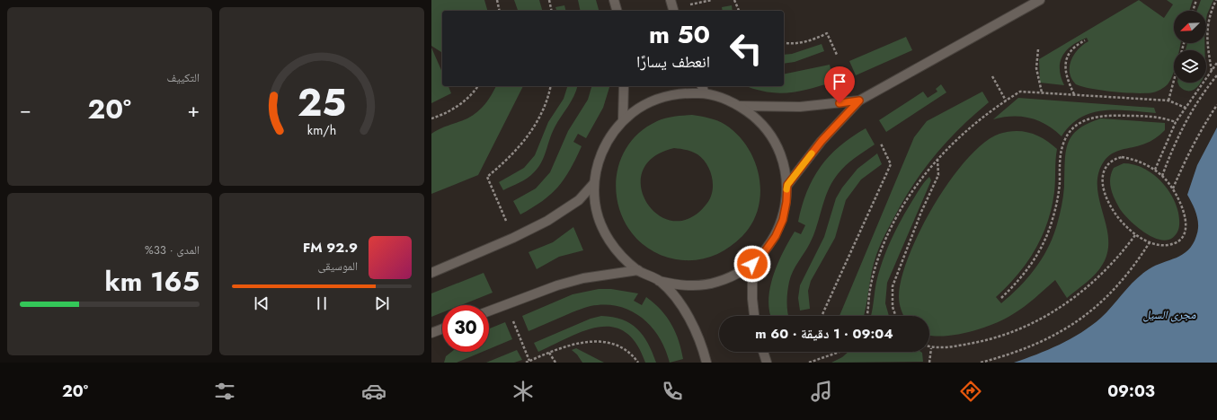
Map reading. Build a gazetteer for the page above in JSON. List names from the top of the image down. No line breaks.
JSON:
{"water":["مجرى السيل"],"north":"bottom left","page":{"tile":["التكييف",["المدى · 33%","165 km"]],"turn":["50 m","انعطف يسارًا"],"heat":["−","20°","+"],"song":["92.9 FM","الموسيقى"],"limit":"30","trip":"09:04 · 1 دقيقة · 60 m","tabs":["09:03","20°"],"gauge":["25","km/h"]}}
